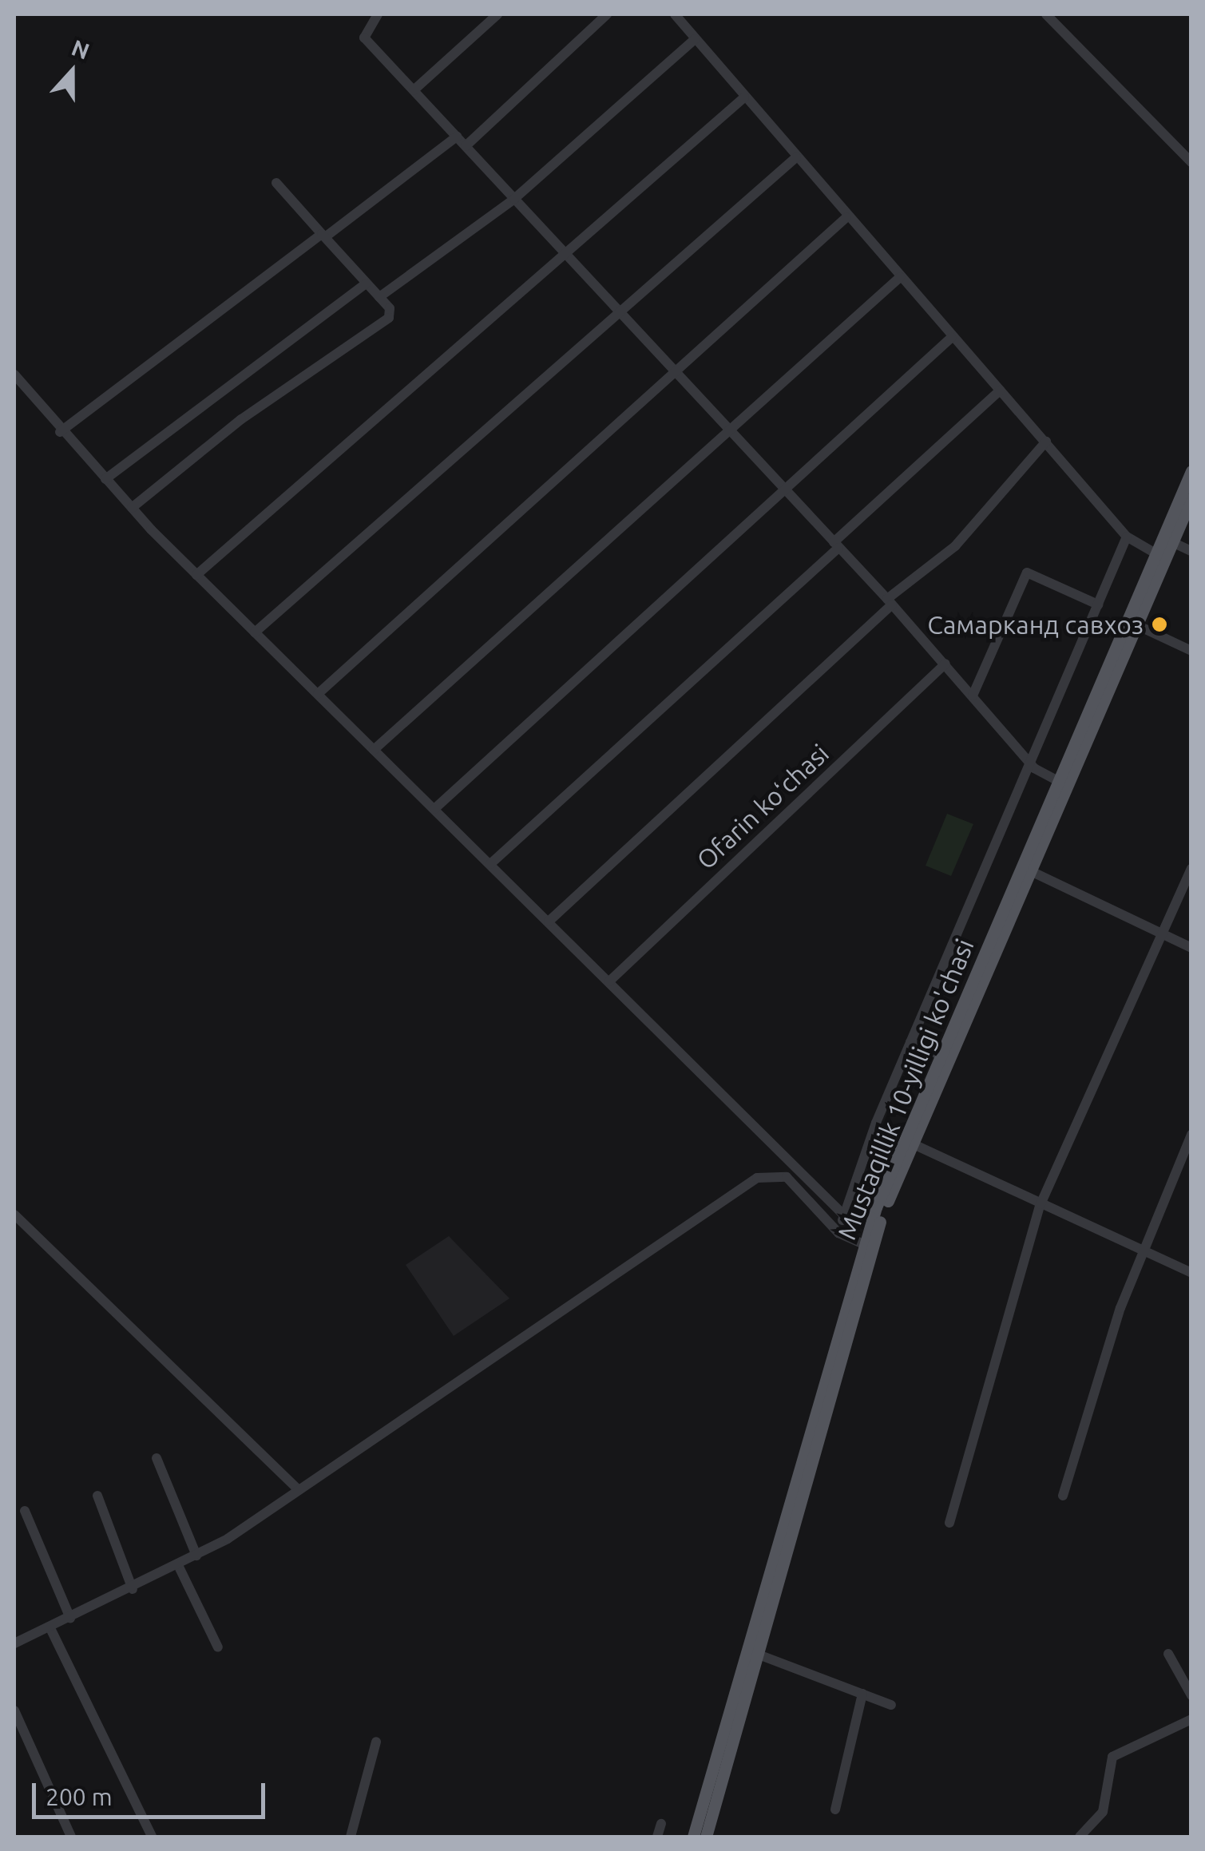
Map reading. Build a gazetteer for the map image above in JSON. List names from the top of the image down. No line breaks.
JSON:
{"streets":{"main road":["Mustaqillik 10-yilligi ko'chasi"],"street":["Ofarin koʻchasi"]},"places":["Самарканд савхоз"],"scale_bar":"200 m","north":"top"}
